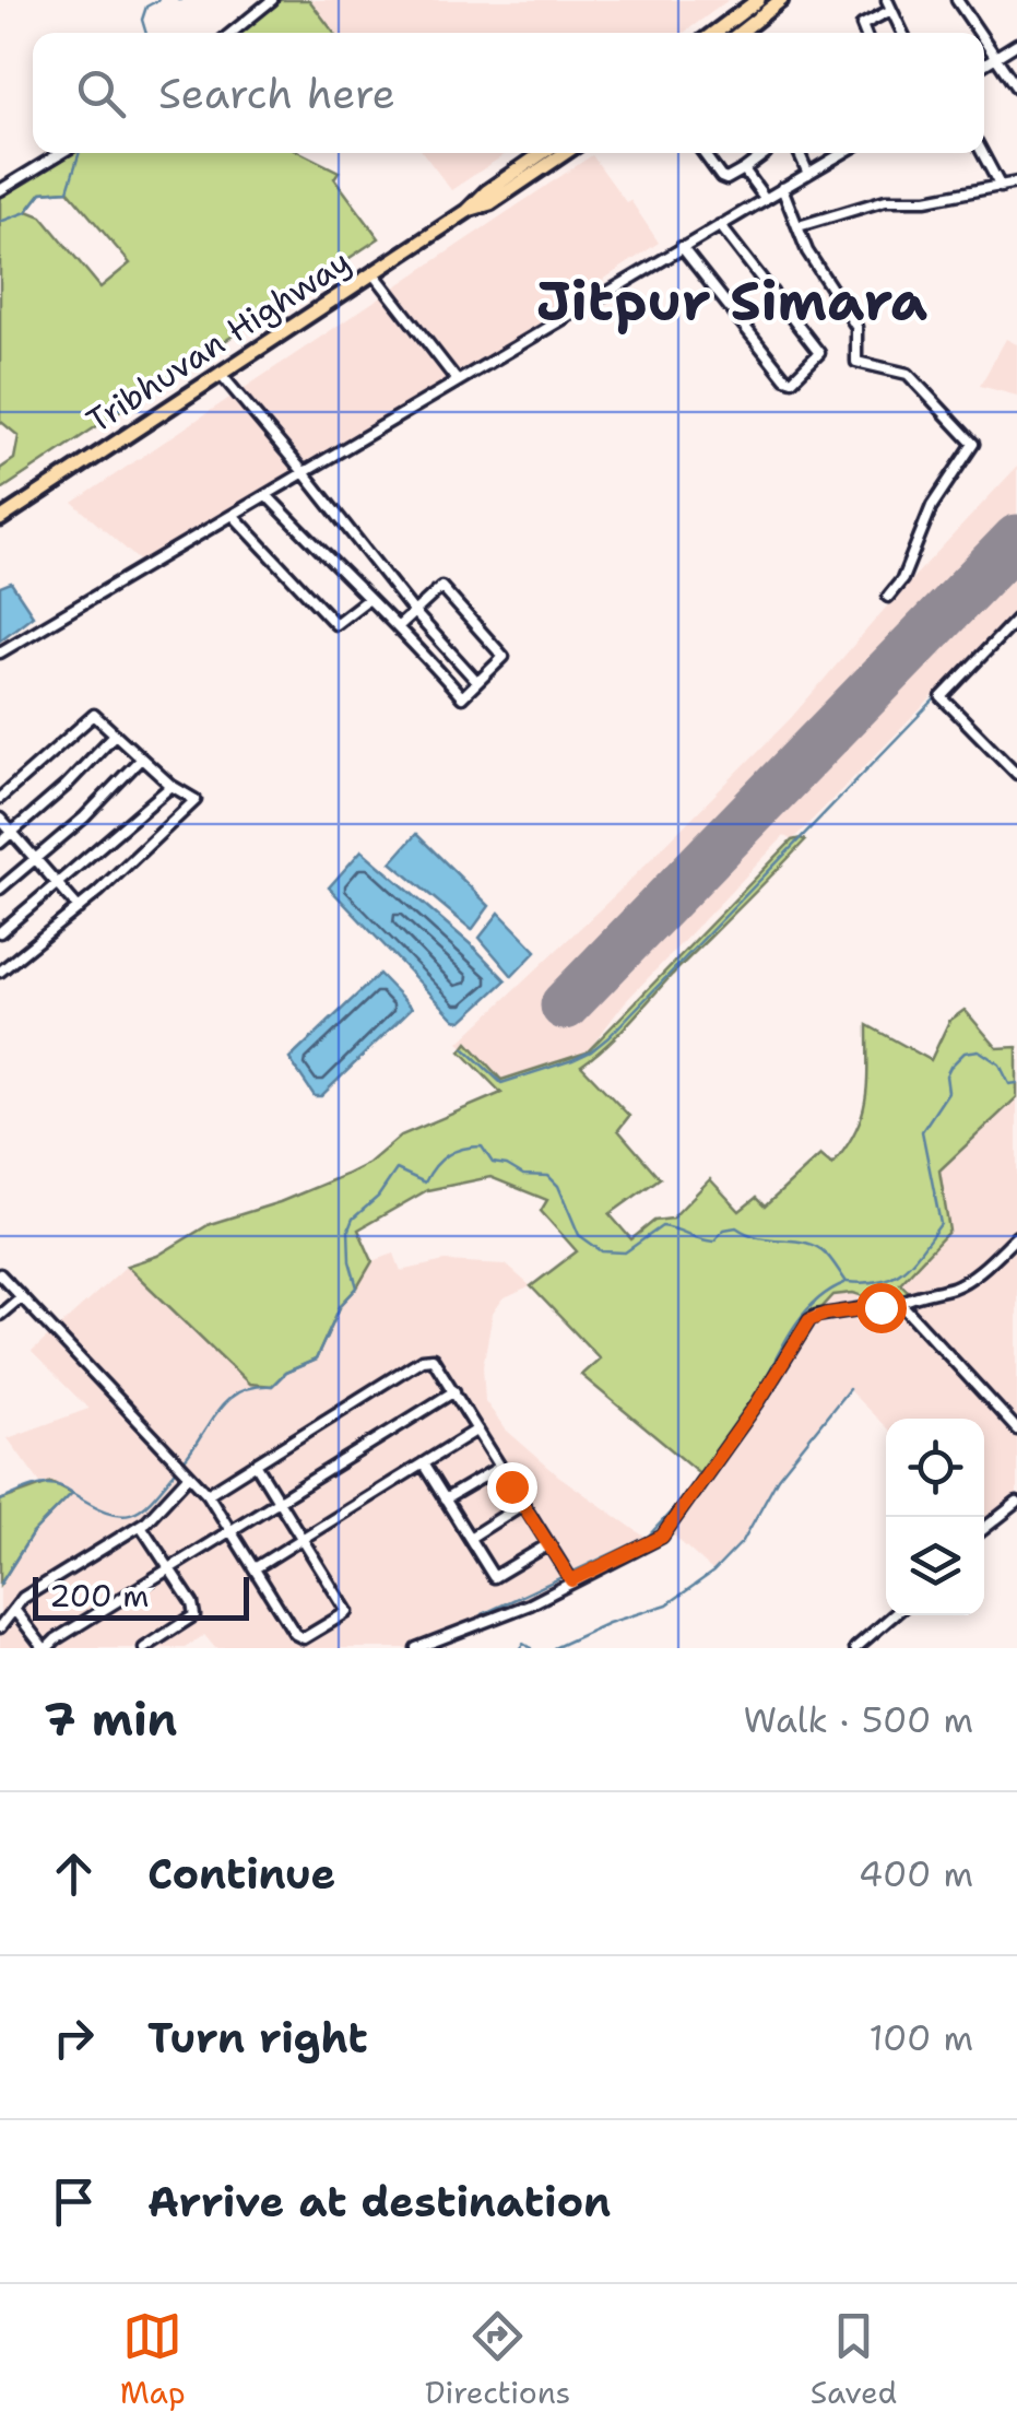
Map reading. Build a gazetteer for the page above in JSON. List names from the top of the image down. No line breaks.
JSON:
{"streets":{"highway":["Tribhuvan Highway"]},"districts":["Jitpur Simara"],"scale_bar":"200 m","page":{"search":"Search here","scale":"200 m","heading":["7 min","Walk · 500 m"],"list":[["Continue","400 m"],["Turn right","100 m"],"Arrive at destination"],"nav":["Map","Directions","Saved"]}}
